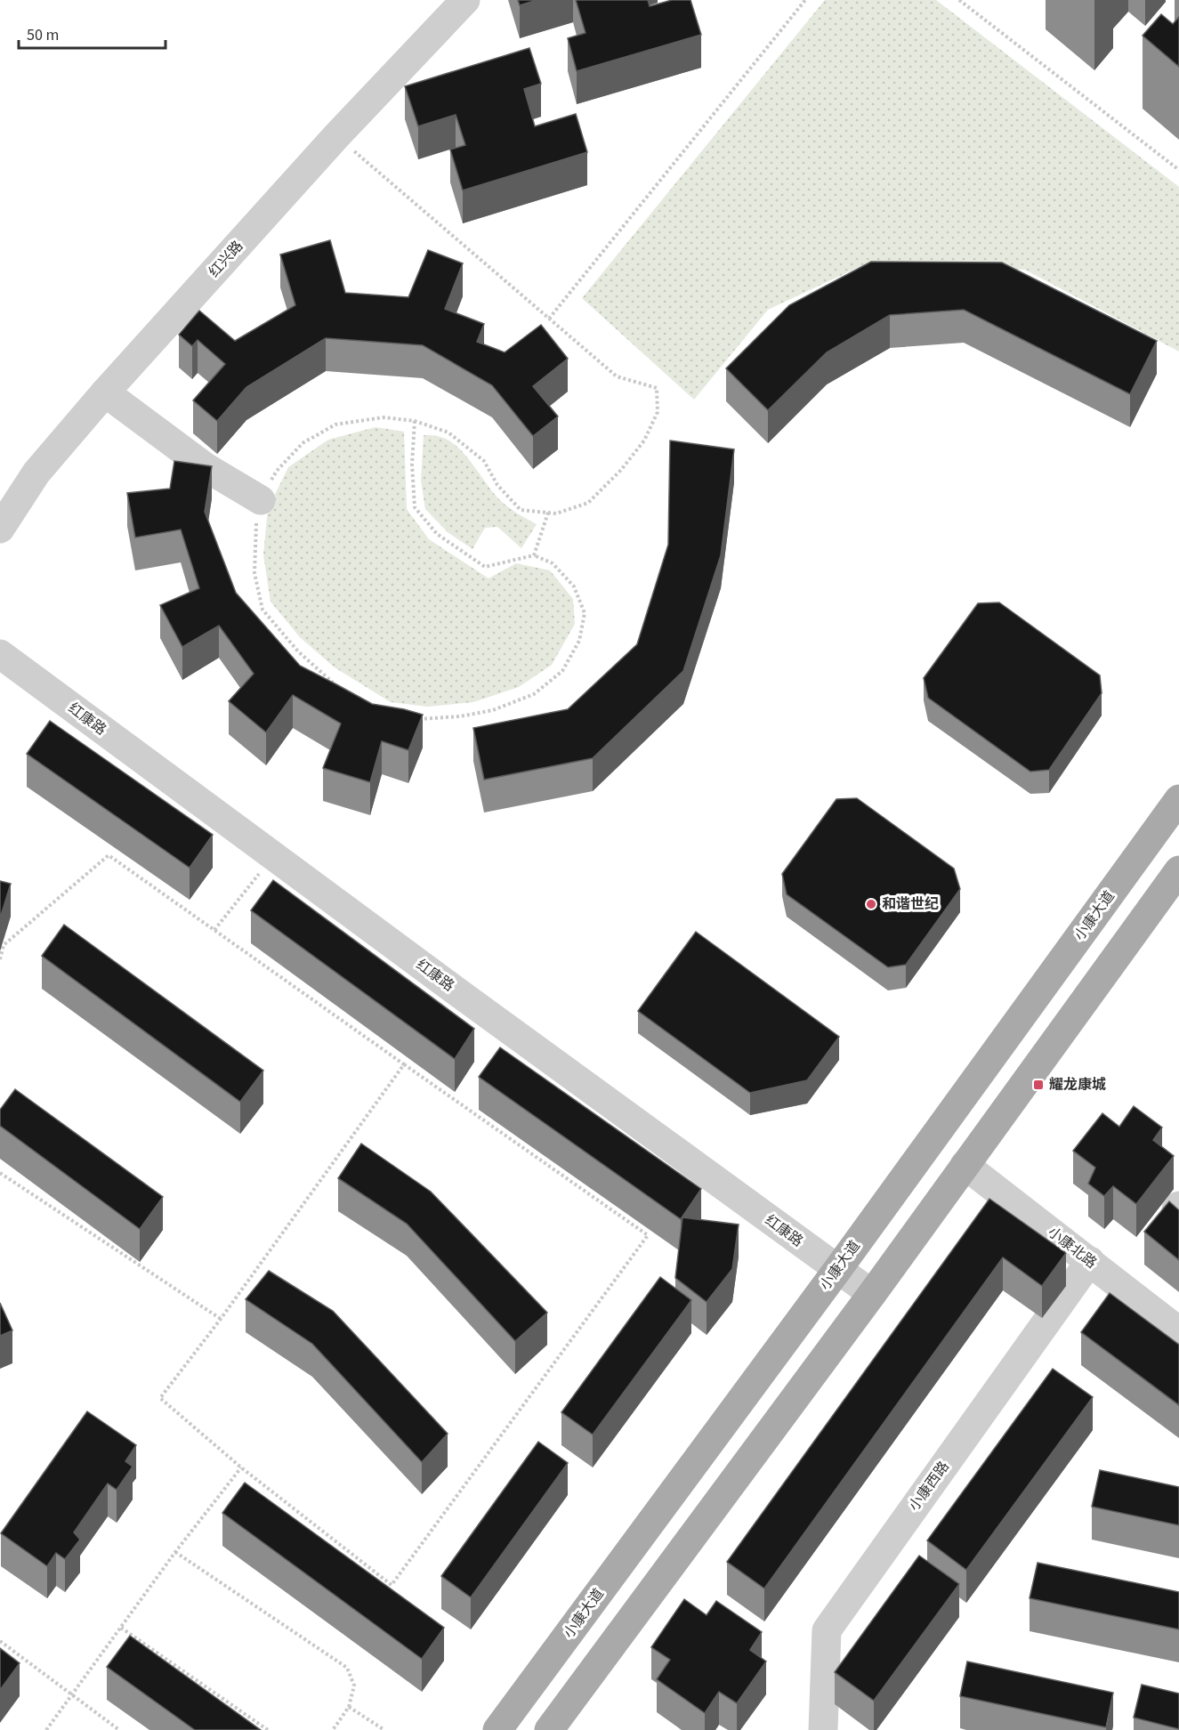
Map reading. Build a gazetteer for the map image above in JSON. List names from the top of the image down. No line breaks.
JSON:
{"streets":{"main road":["小康大道"],"street":["红兴路","红康路","小康北路","小康西路"]},"crossings":[["红康路","小康大道"],["小康北路","小康西路"]],"places":{"other":["和谐世纪"],"transit":["耀龙康城"]},"scale_bar":"50 m"}
